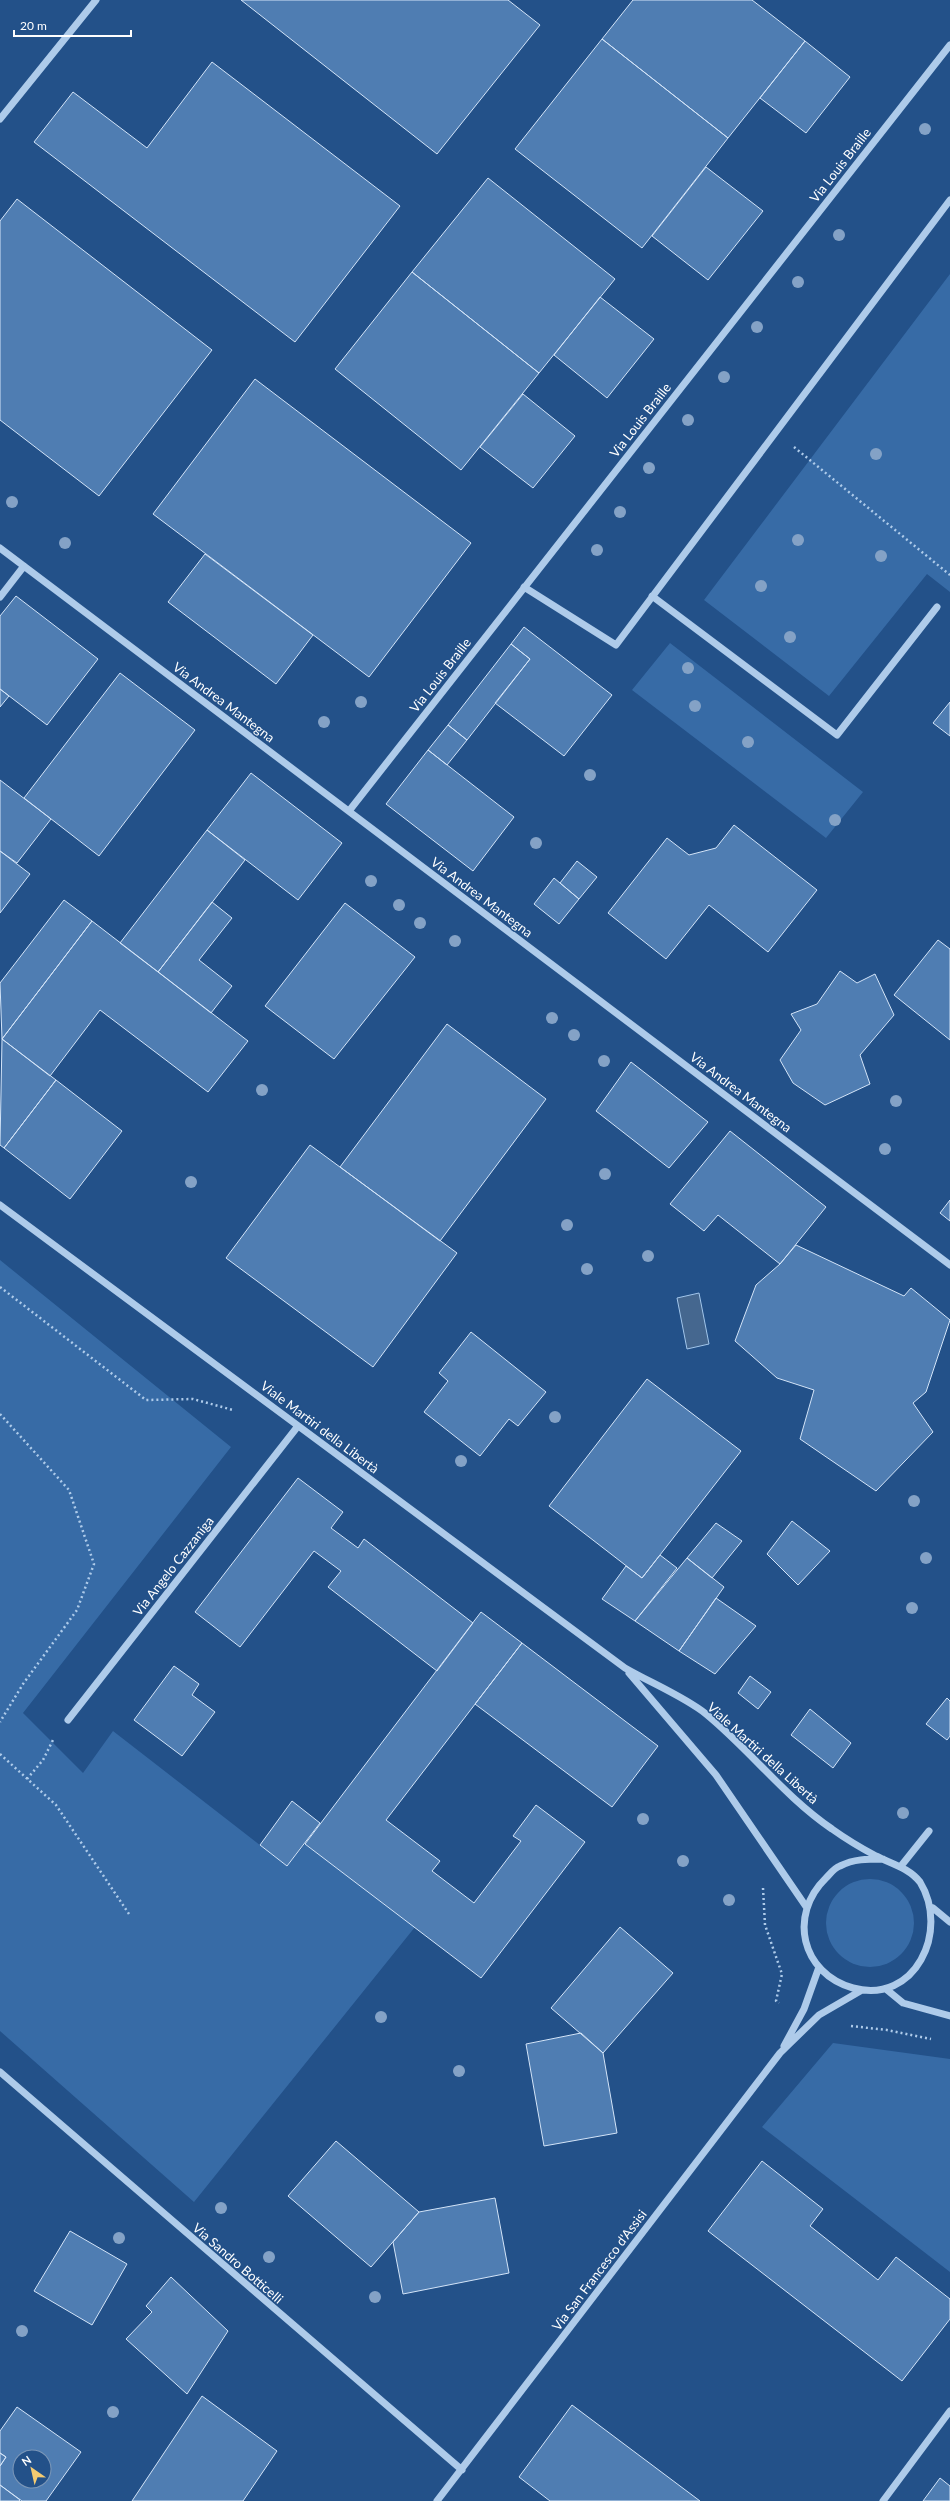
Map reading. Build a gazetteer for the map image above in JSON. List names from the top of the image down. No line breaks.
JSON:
{"streets":{"street":["Via Louis Braille","Via Andrea Mantegna","Viale Martiri della Libertà","Via Angelo Cazzaniga","Via Sandro Botticelli","Via San Francesco d'Assisi"]},"crossings":[["Via Louis Braille","Via Andrea Mantegna"],["Viale Martiri della Libertà","Via Angelo Cazzaniga"],["Viale Martiri della Libertà","Via San Francesco d'Assisi"],["Via Sandro Botticelli","Via San Francesco d'Assisi"]],"scale_bar":"20 m","north":"top left"}
